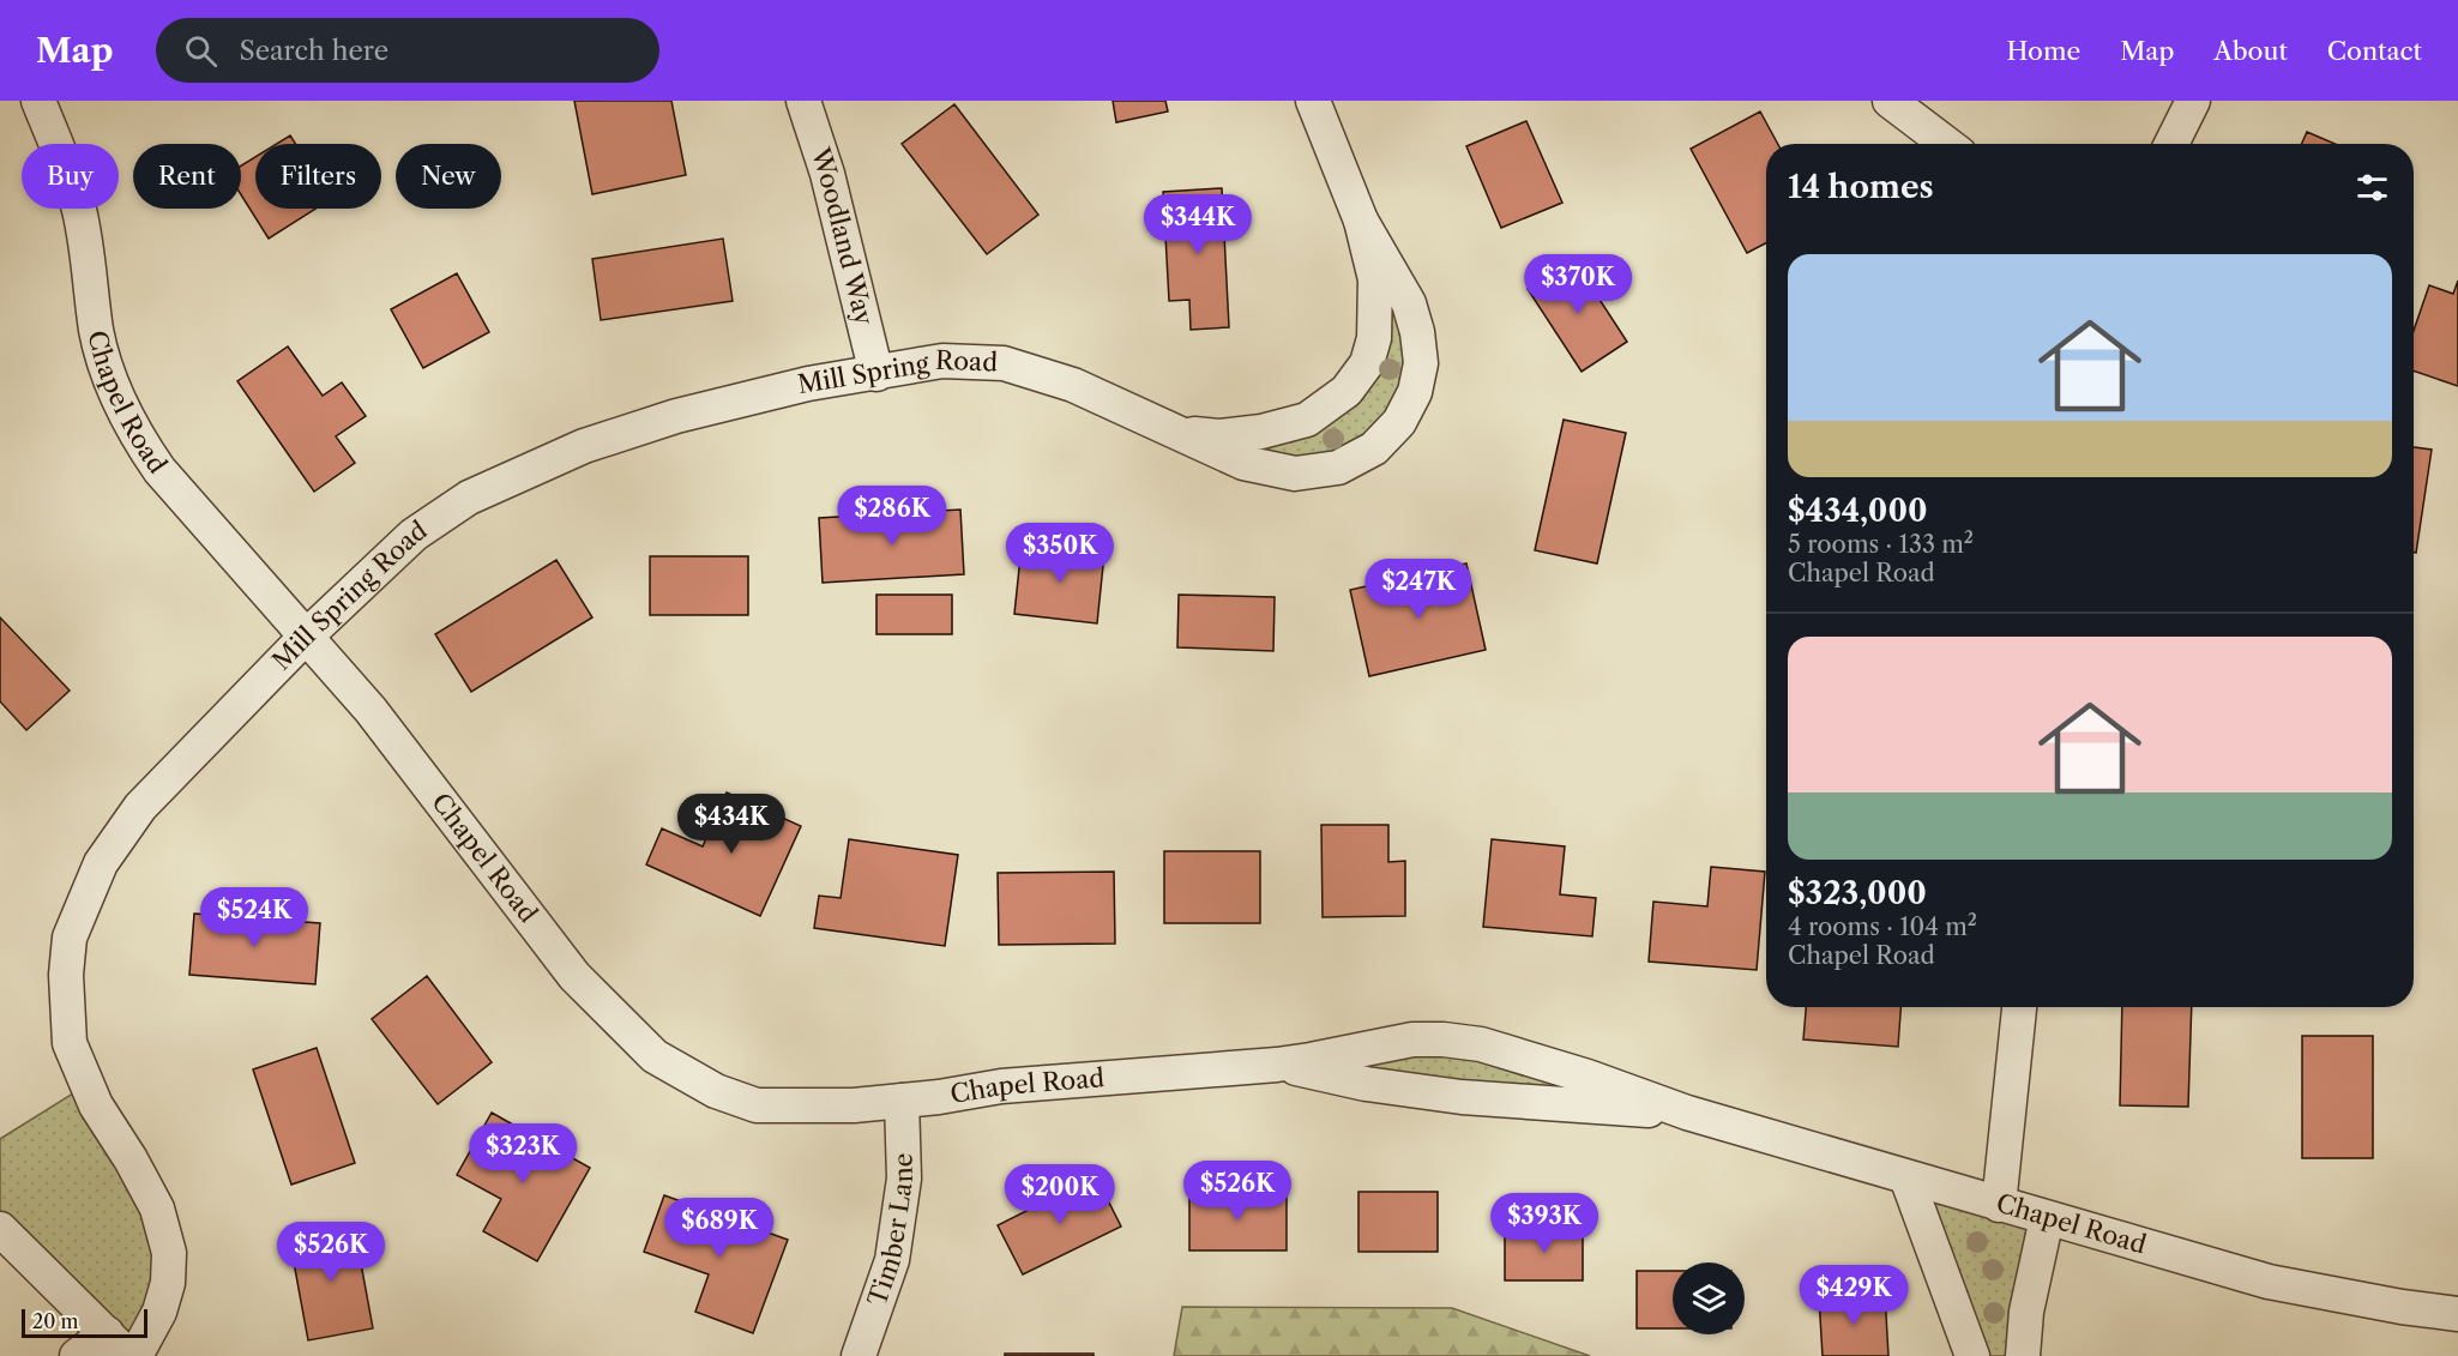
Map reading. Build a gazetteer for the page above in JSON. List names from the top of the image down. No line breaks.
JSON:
{"streets":{"street":["Woodland Way","Mill Spring Road","Chapel Road","Timber Lane"]},"crossings":[["Woodland Way","Mill Spring Road"],["Mill Spring Road","Chapel Road"],["Chapel Road","Timber Lane"]],"scale_bar":"20 m","page":{"header":"Map","search":"Search here","nav":["Home","Map","About","Contact"],"chip":["Buy","Rent","Filters","New"],"heading":"14 homes","price":["$344K","$370K","$286K","$350K","$247K","$434K","$524K","$323K","$526K","$200K","$393K","$689K","$526K","$429K"],"list":[{"name":"$434,000","note":"5 rooms · 133 m² · Chapel Road"},{"name":"$323,000","note":"4 rooms · 104 m² · Chapel Road"}],"scale":"20 m"}}
